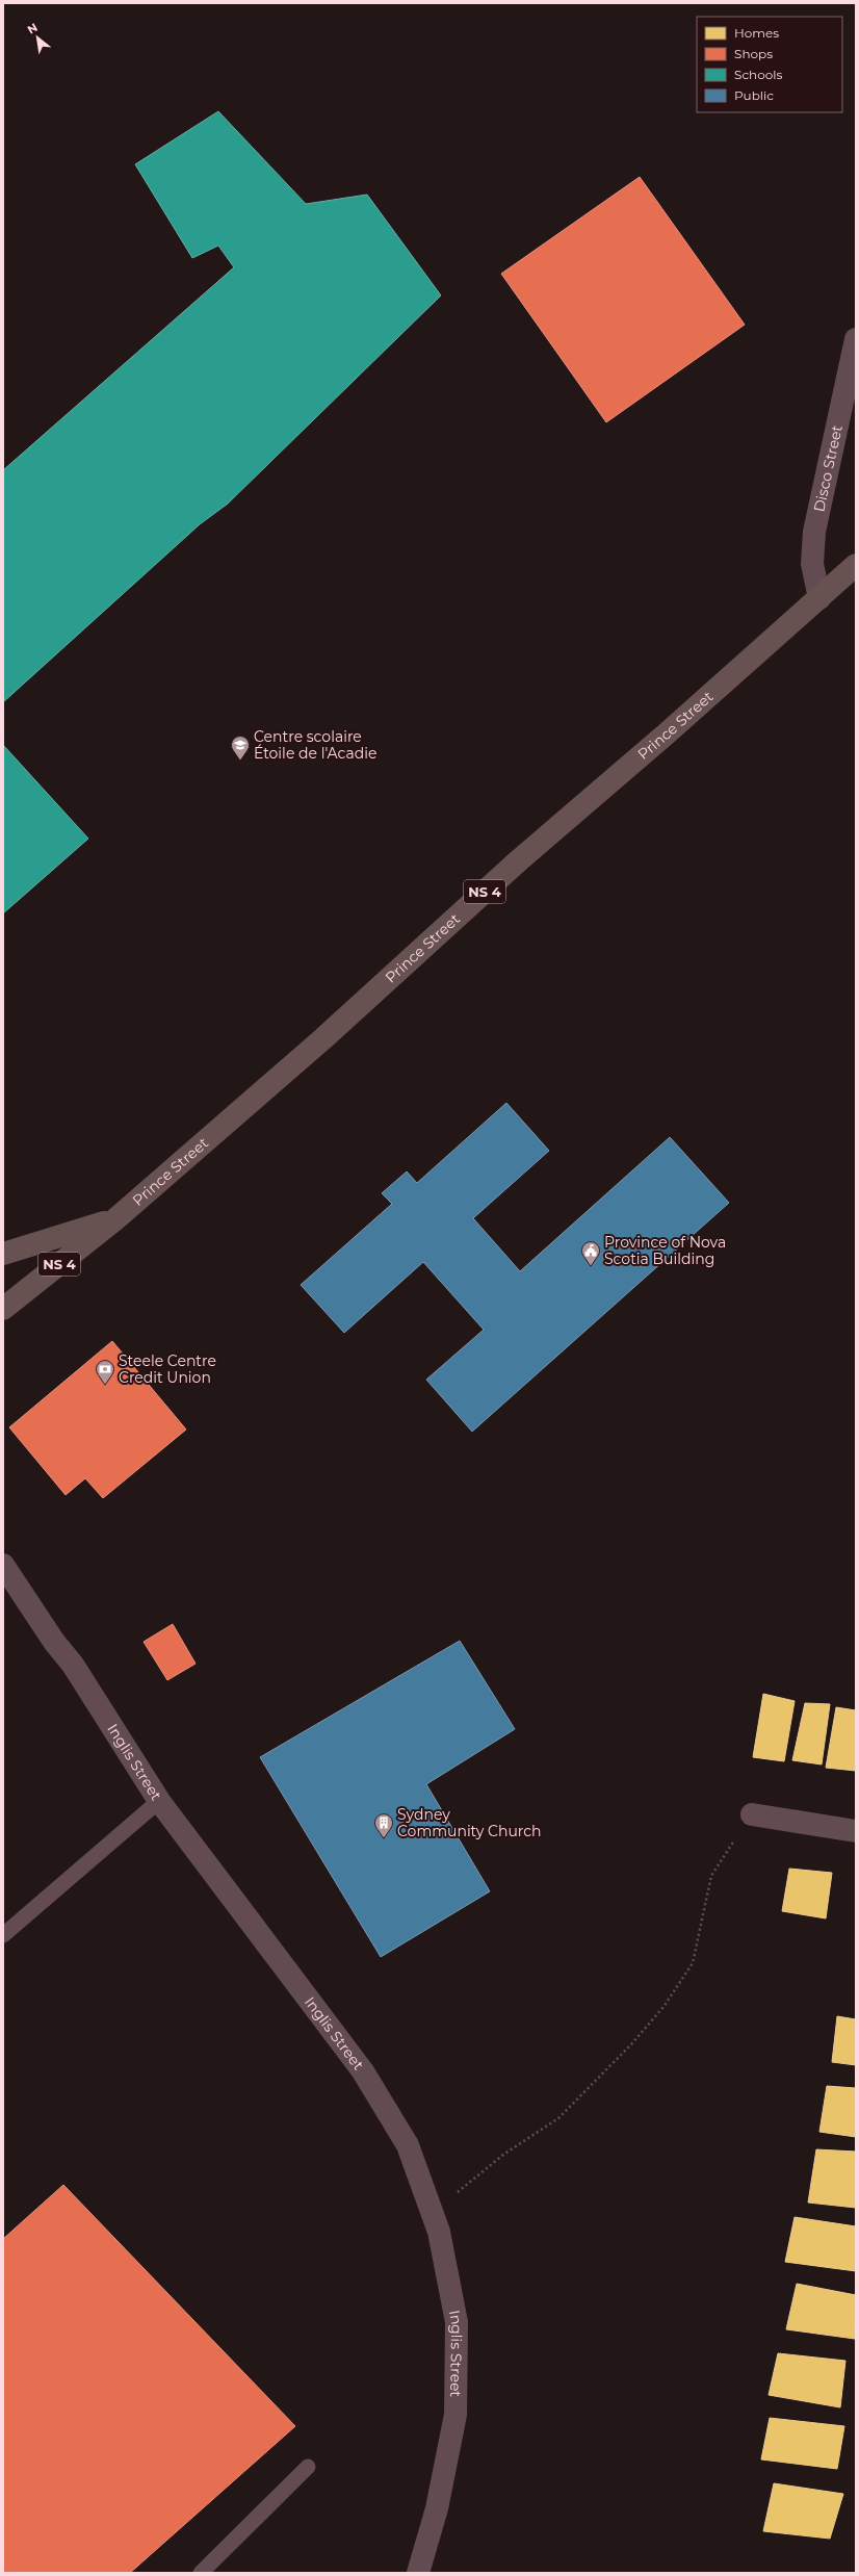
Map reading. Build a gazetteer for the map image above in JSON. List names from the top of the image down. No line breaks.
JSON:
{"streets":{"main road":["Prince Street","NS 4"],"street":["Disco Street","Inglis Street"]},"crossings":[["Disco Street","Prince Street"]],"places":{"school or university":["Centre scolaire Étoile de l'Acadie"],"public building":["Province of Nova Scotia Building"],"bank":["Steele Centre Credit Union"],"building":["Sydney Community Church"]},"legend":["Homes","Shops","Schools","Public"],"north":"top left"}
